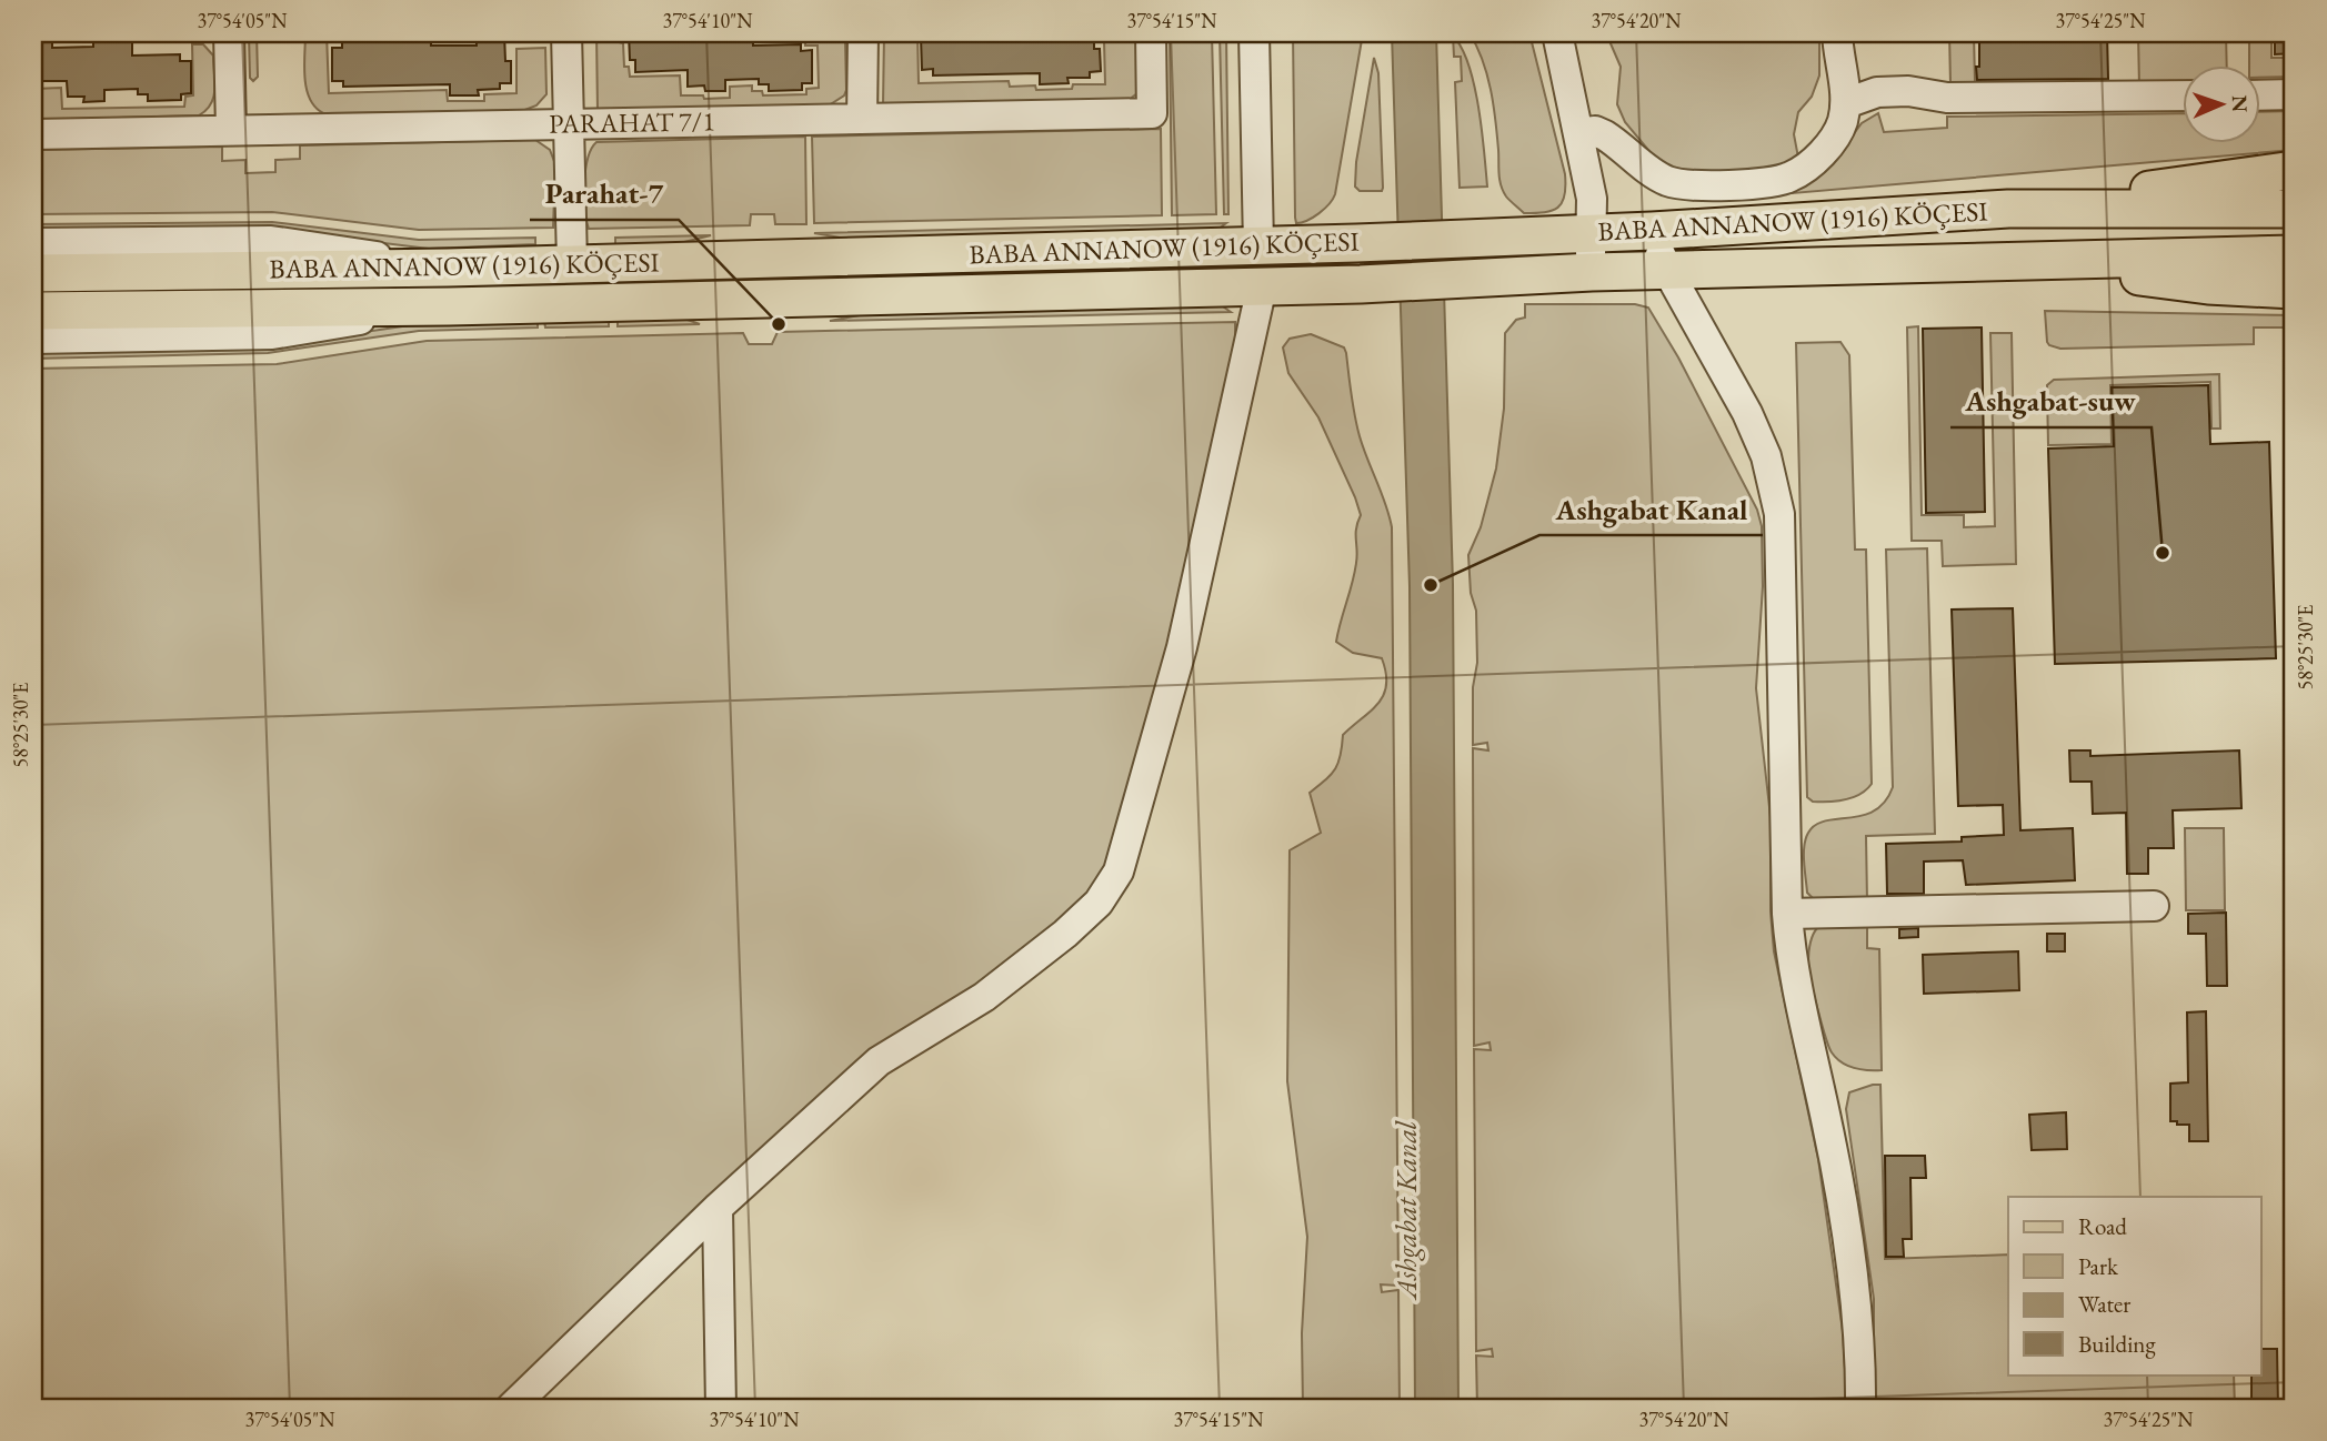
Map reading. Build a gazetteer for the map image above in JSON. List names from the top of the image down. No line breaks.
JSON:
{"streets":{"main road":["BABA ANNANOW (1916) KÖÇESI"],"street":["PARAHAT 7/1"]},"water":["Ashgabat Kanal"],"places":["Parahat-7","Ashgabat-suw","Ashgabat Kanal"],"legend":["Road","Park","Water","Building"],"north":"right","coordinates":["37°54'05\"N","37°54'10\"N","37°54'15\"N","37°54'20\"N","37°54'25\"N","58°25'30\"E"]}
